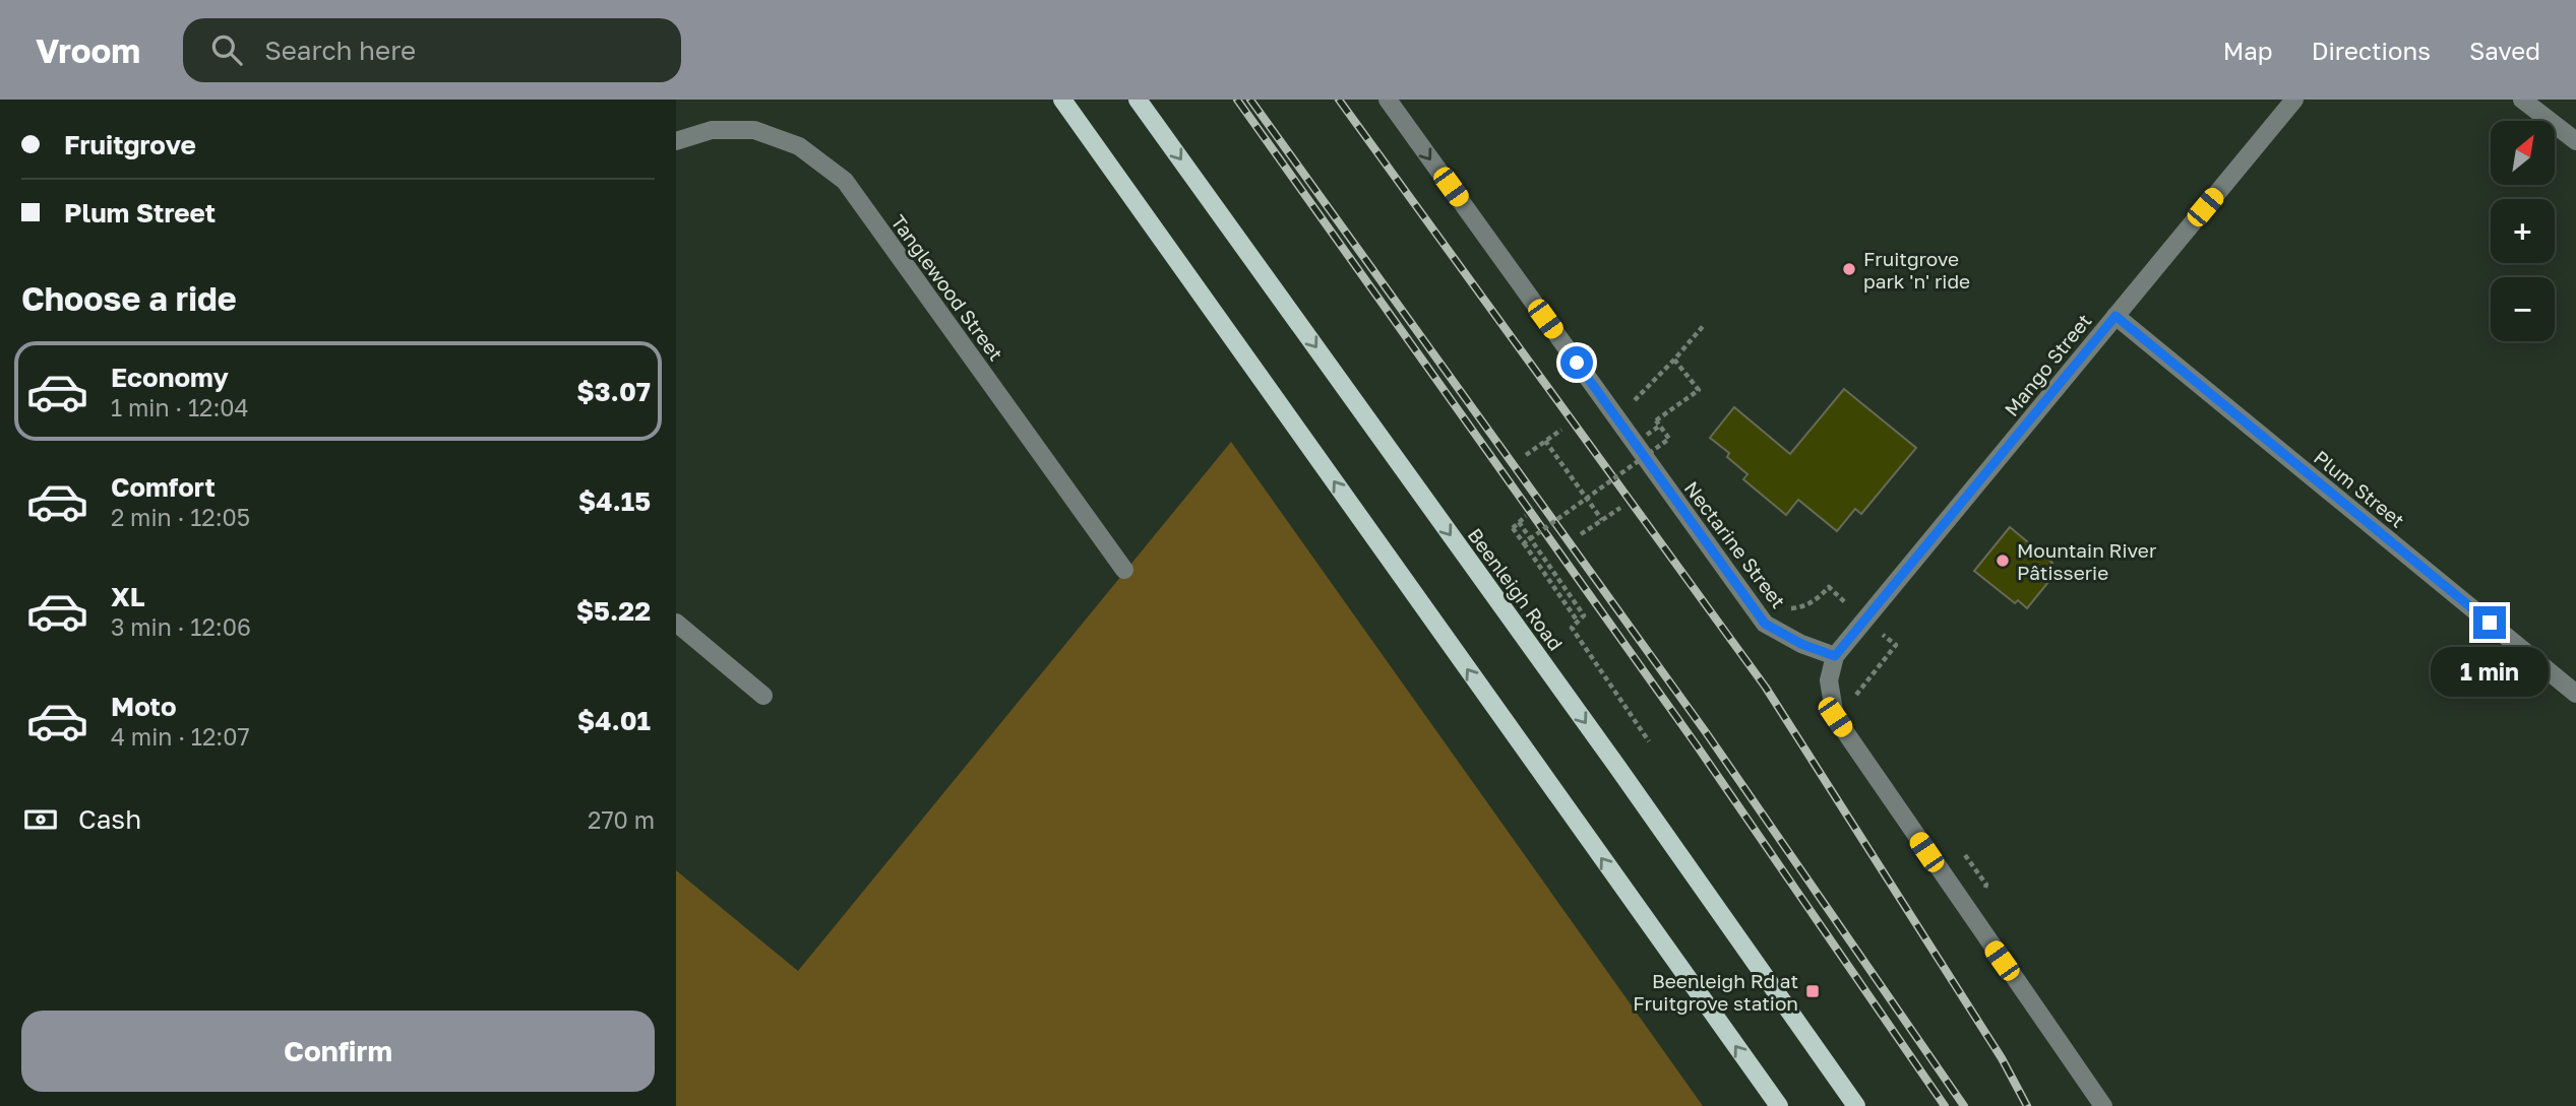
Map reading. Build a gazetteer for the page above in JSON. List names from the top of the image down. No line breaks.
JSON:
{"streets":{"main road":["Beenleigh Road"],"street":["Tanglewood Street","Mango Street","Plum Street","Nectarine Street"]},"crossings":[["Mango Street","Plum Street"],["Mango Street","Nectarine Street"]],"one_way":["Nectarine Street"],"places":{"other":["Fruitgrove park 'n' ride","Mountain River Pâtisserie"],"transit":["Beenleigh Rd at Fruitgrove station"]},"north":"top right","page":{"header":"Vroom","search":"Search here","nav":["Map","Directions","Saved"],"banner":["Fruitgrove","Plum Street"],"map_buttons":["+","−"],"heading":"Choose a ride","list":[{"name":"Economy","note":"1 min · 12:04","value":"$3.07"},{"name":"Comfort","note":"2 min · 12:05","value":"$4.15"},{"name":"XL","note":"3 min · 12:06","value":"$5.22"},{"name":"Moto","note":"4 min · 12:07","value":"$4.01"}],"bubble":"1 min","pay":["Cash","270 m"],"buttons":"Confirm"}}
